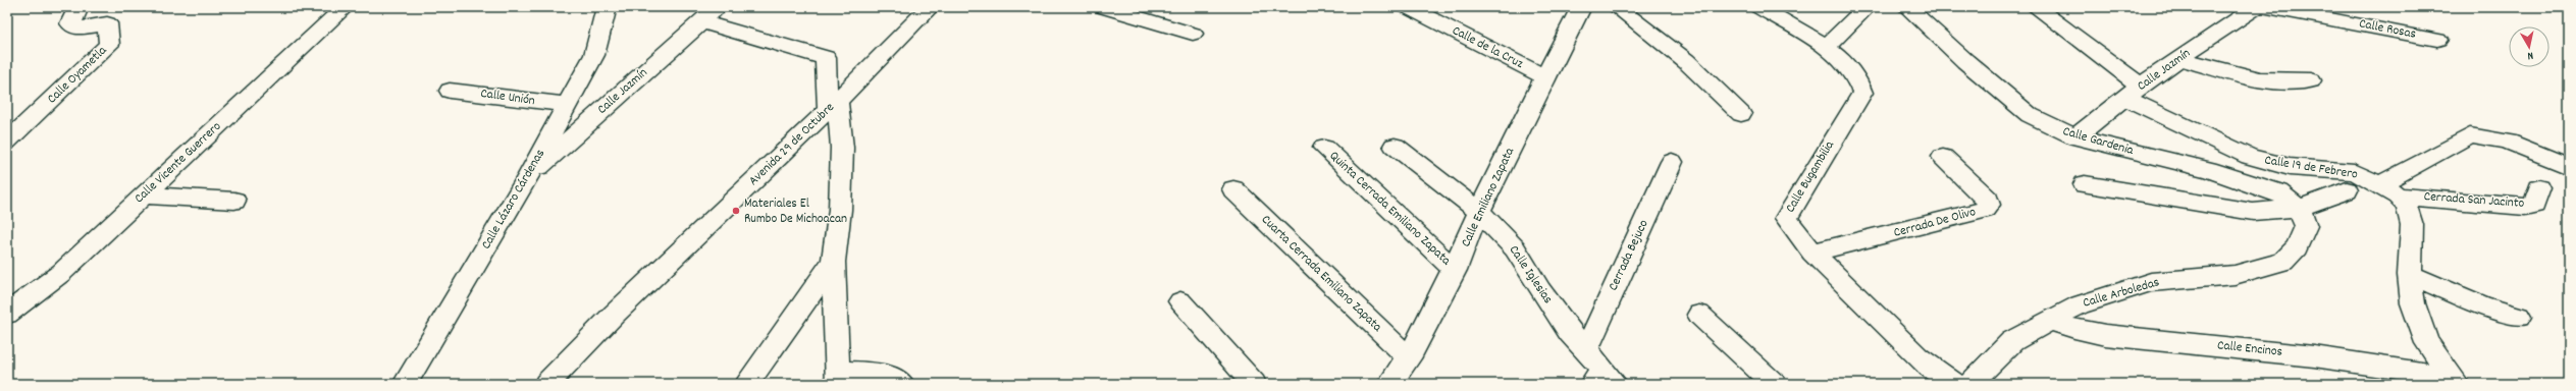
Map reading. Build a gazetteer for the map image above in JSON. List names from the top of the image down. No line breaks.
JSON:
{"streets":{"street":["Calle Rosas","Calle de la Cruz","Calle Jazmín","Calle Oyametla","Calle Unión","Calle Gardenia","Avenida 29 de Octubre","Calle Vicente Guerrero","Calle 19 de Febrero","Calle Bugambilia","Calle Emiliano Zapata","Calle Lázaro Cárdenas","Cerrada San Jacinto","Quinta Cerrada Emiliano Zapata","Cerrada De Olivo","Cerrada Bejuco","Cuarta Cerrada Emiliano Zapata","Calle Iglesias","Calle Arboledas","Calle Encinos"]},"crossings":[["Calle de la Cruz","Calle Emiliano Zapata"],["Calle Jazmín","Calle Gardenia"],["Calle Jazmín","Calle 19 de Febrero"],["Calle Jazmín","Calle Lázaro Cárdenas"],["Calle Unión","Calle Lázaro Cárdenas"],["Calle Gardenia","Calle Arboledas"],["Calle 19 de Febrero","Cerrada San Jacinto"],["Calle Bugambilia","Cerrada De Olivo"],["Calle Emiliano Zapata","Quinta Cerrada Emiliano Zapata"],["Calle Emiliano Zapata","Cuarta Cerrada Emiliano Zapata"],["Calle Emiliano Zapata","Calle Iglesias"],["Cerrada Bejuco","Calle Iglesias"],["Calle Arboledas","Calle Encinos"]],"places":["Materiales El Rumbo De Michoacan"],"north":"bottom"}
